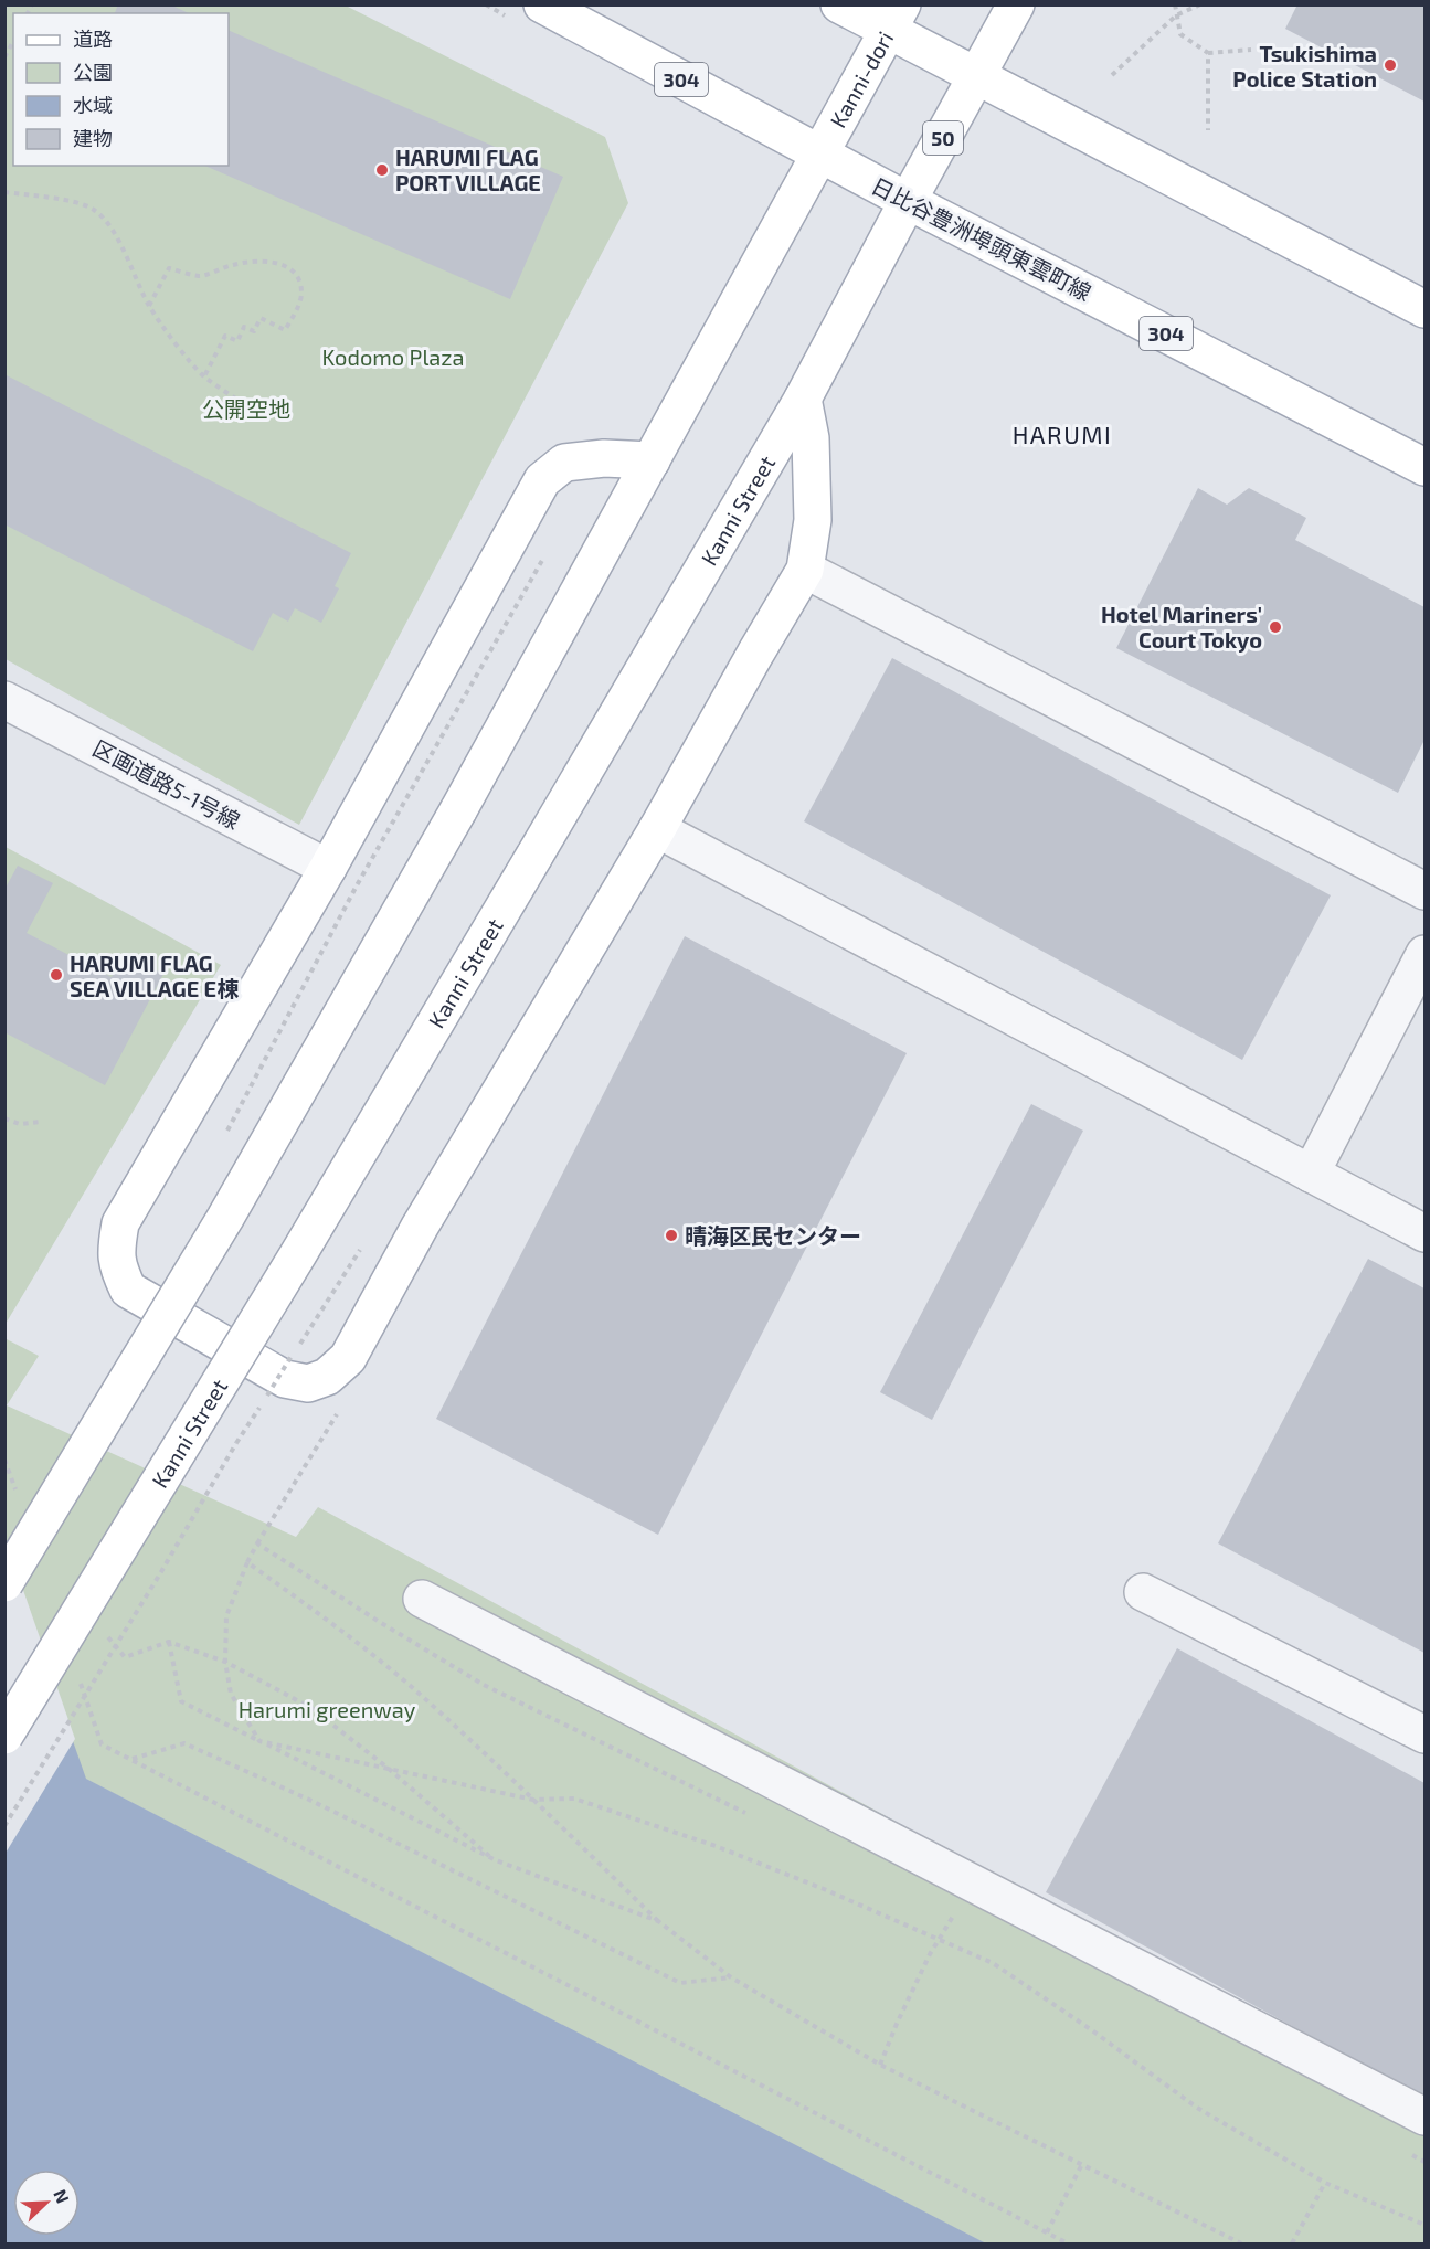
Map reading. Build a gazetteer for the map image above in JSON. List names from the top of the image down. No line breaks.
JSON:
{"streets":{"main road":["304","Kanni-dori","50","日比谷豊洲埠頭東雲町線","Kanni Street"],"street":["区画道路5-1号線"]},"crossings":[["Kanni-dori","日比谷豊洲埠頭東雲町線"],["50","日比谷豊洲埠頭東雲町線"],["50","Kanni Street"],["日比谷豊洲埠頭東雲町線","Kanni Street"]],"districts":["HARUMI"],"parks":["Kodomo Plaza","公開空地","Harumi greenway"],"places":["Tsukishima Police Station","HARUMI FLAG PORT VILLAGE","Hotel Mariners' Court Tokyo","HARUMI FLAG SEA VILLAGE E棟","晴海区民センター"],"legend":["道路","公園","水域","建物"],"north":"top right"}
